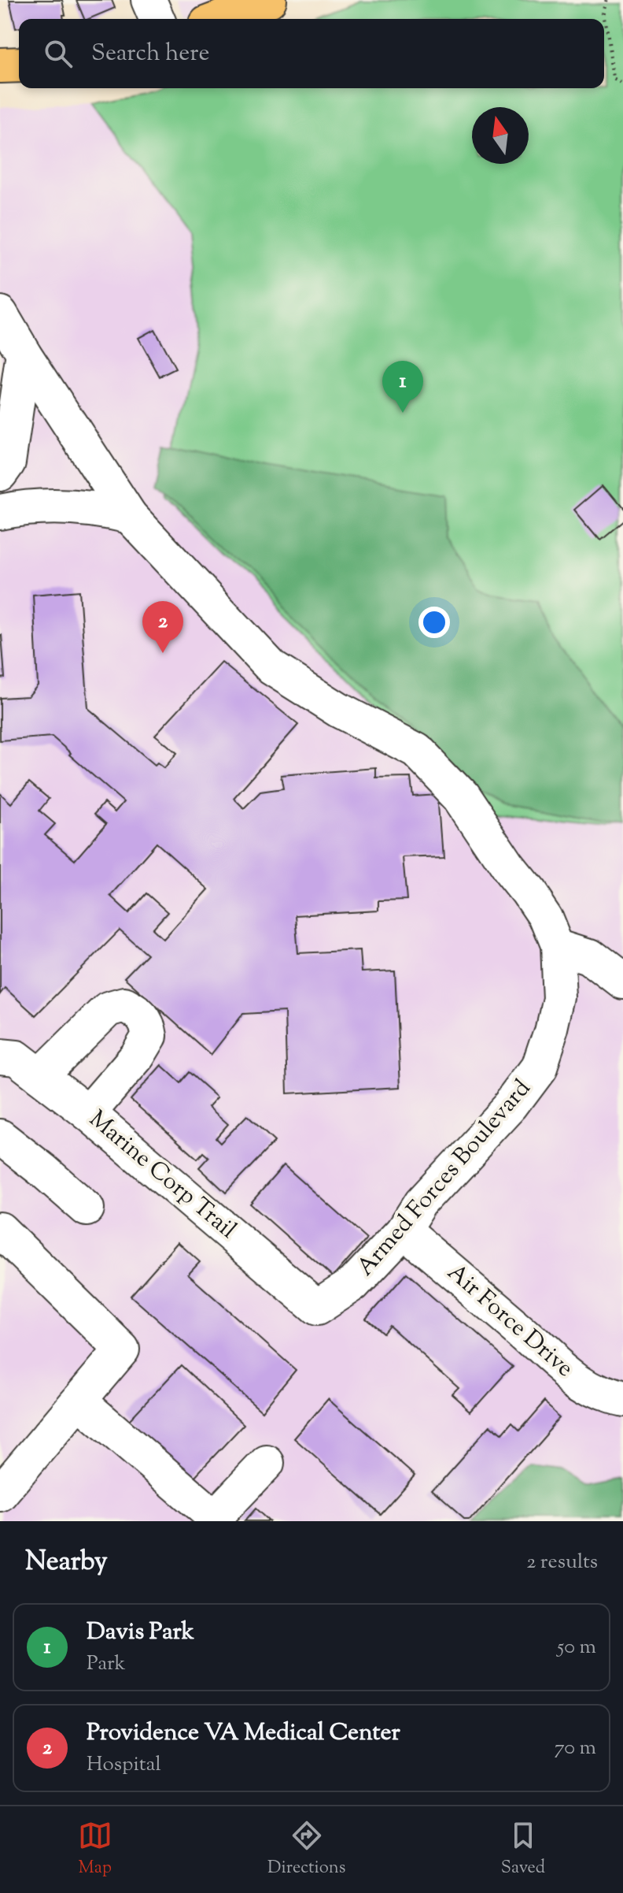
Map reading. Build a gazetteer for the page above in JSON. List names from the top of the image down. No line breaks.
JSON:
{"streets":{"street":["Marine Corp Trail","Armed Forces Boulevard","Air Force Drive"]},"crossings":[["Marine Corp Trail","Armed Forces Boulevard"],["Armed Forces Boulevard","Air Force Drive"]],"north":"top","page":{"search":"Search here","pins":["1","2"],"heading":["Nearby","2 results"],"list":[{"mark":"1","name":"Davis Park","note":"Park","value":"50 m"},{"mark":"2","name":"Providence VA Medical Center","note":"Hospital","value":"70 m"}],"nav":["Map","Directions","Saved"]}}
